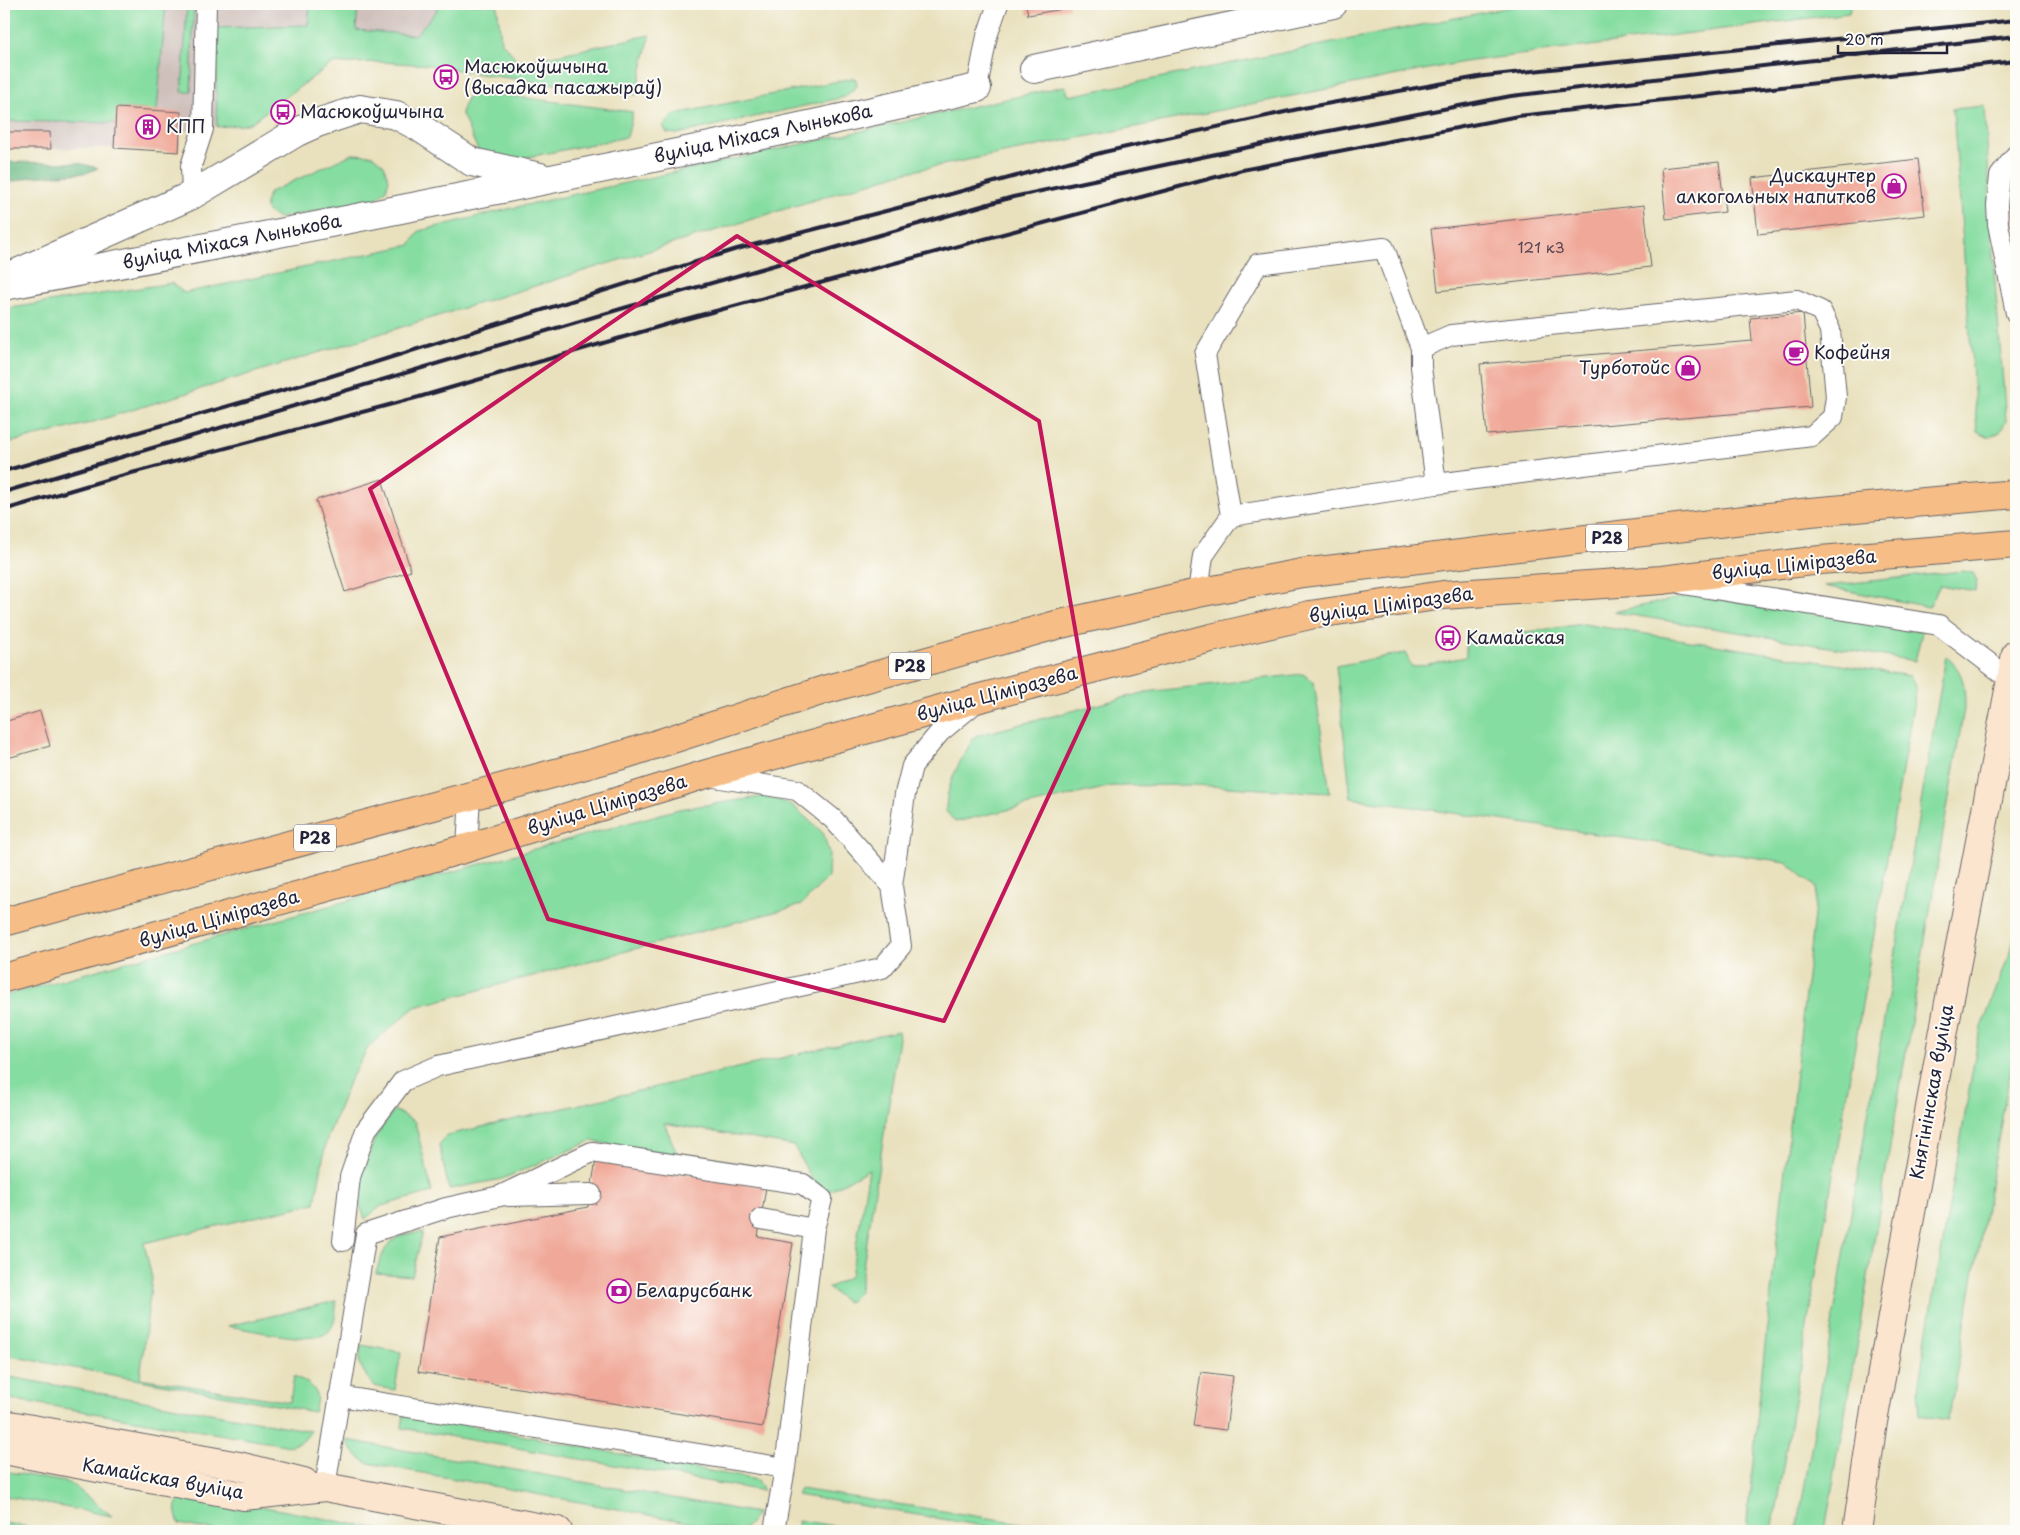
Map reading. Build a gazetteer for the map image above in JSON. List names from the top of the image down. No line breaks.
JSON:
{"streets":{"main road":["Р28","вуліца Ціміразева"],"street":["вуліца Міхася Лынькова","Княгінінская вуліца","Камайская вуліца"]},"places":{"bus stop":["Масюкоўшчына (высадка пасажыраў)","Масюкоўшчына","Камайская"],"building":["КПП"],"shop":["Дискаунтер алкогольных напитков","Турботойс"],"cafe":["Кофейня"],"bank":["Беларусбанк"]},"house_numbers":["121 к3"],"scale_bar":"20 m"}
